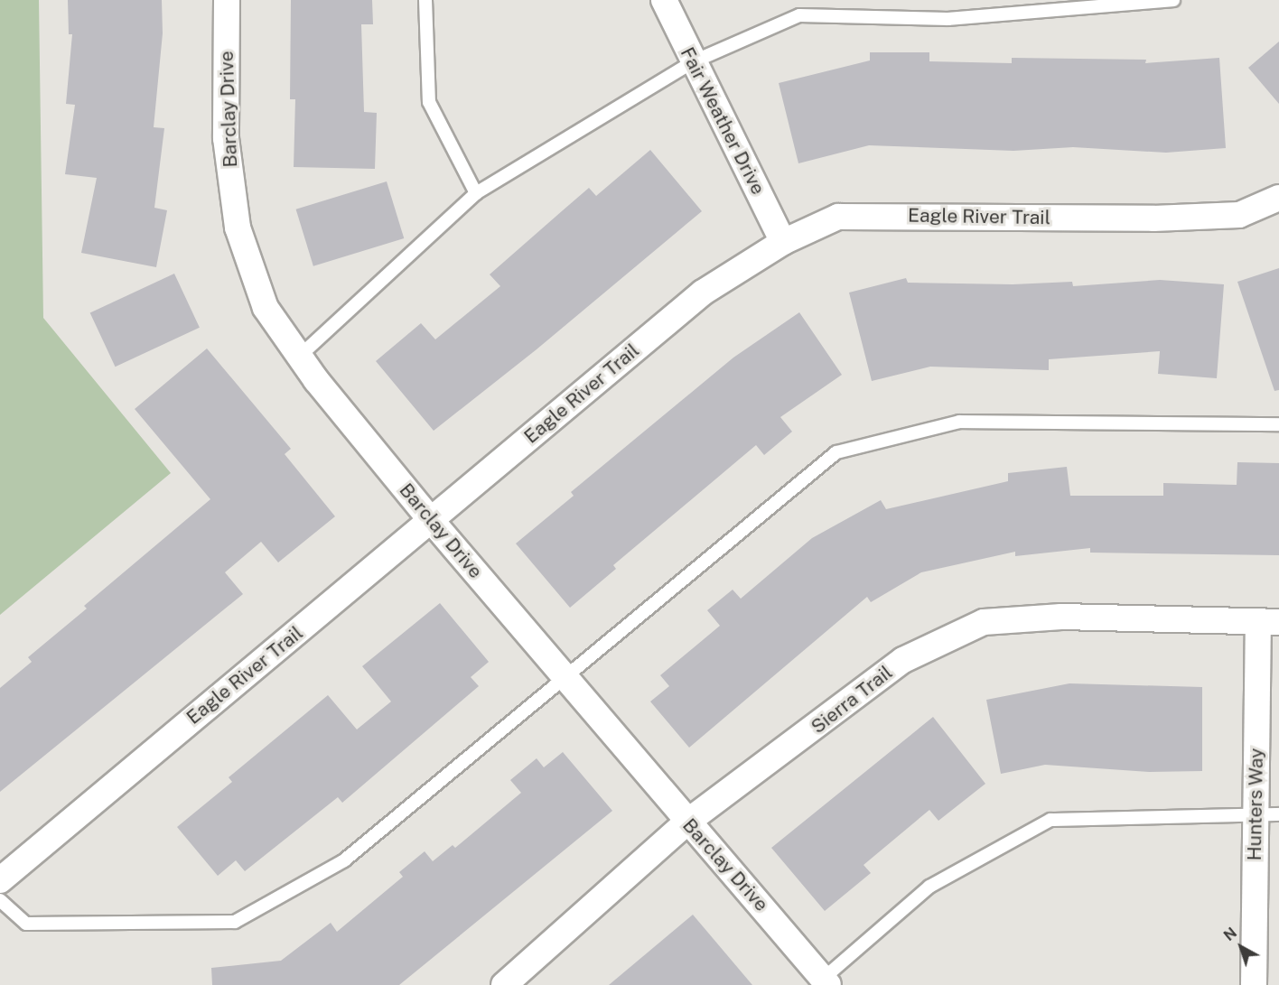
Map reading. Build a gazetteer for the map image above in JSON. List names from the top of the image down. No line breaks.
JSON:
{"streets":{"street":["Barclay Drive","Fair Weather Drive","Eagle River Trail","Sierra Trail","Hunters Way"]},"crossings":[["Barclay Drive","Eagle River Trail"],["Barclay Drive","Sierra Trail"],["Fair Weather Drive","Eagle River Trail"],["Sierra Trail","Hunters Way"]],"north":"top left"}
